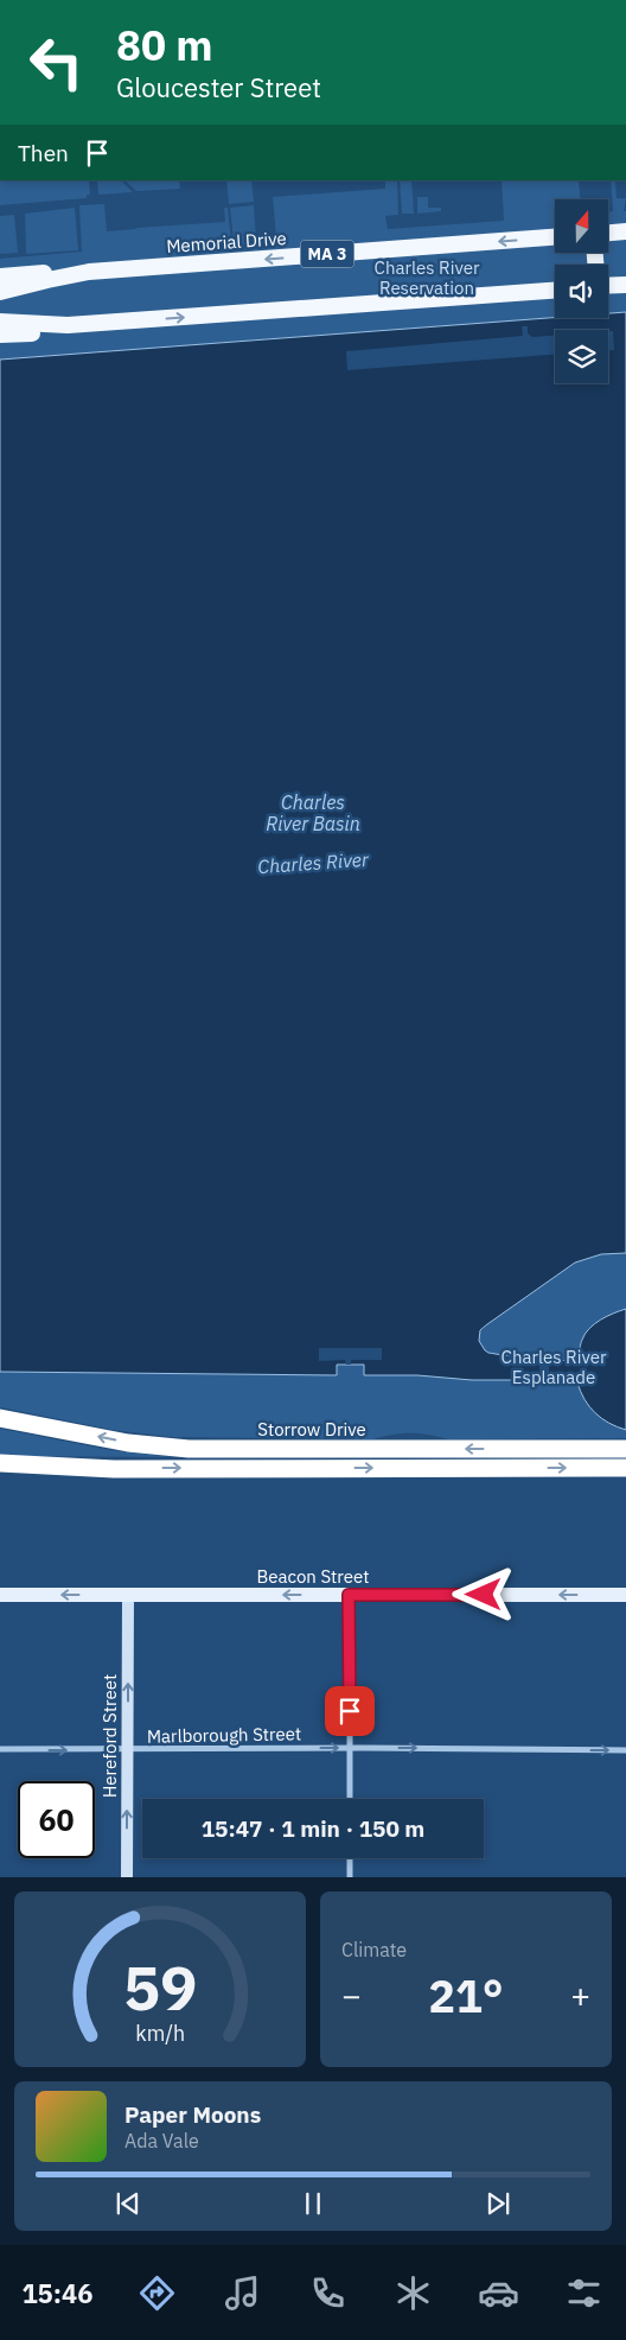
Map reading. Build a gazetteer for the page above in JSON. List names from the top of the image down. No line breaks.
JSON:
{"streets":{"highway":["Memorial Drive","MA 3","Storrow Drive"],"main road":["Beacon Street","Hereford Street"],"street":["Marlborough Street"]},"crossings":[["Beacon Street","Hereford Street"],["Marlborough Street","Hereford Street"]],"one_way":["Beacon Street","Marlborough Street","Hereford Street"],"water":["Charles River Basin","Charles River"],"parks":["Charles River Reservation","Charles River Esplanade"],"north":"top","page":{"turn":["80 m","Gloucester Street"],"then":"Then","limit":"60","trip":"15:47 · 1 min · 150 m","tile":"Climate","heat":["−","21°","+"],"song":["Paper Moons","Ada Vale"],"tabs":"15:46","gauge":["59","km/h"]}}
